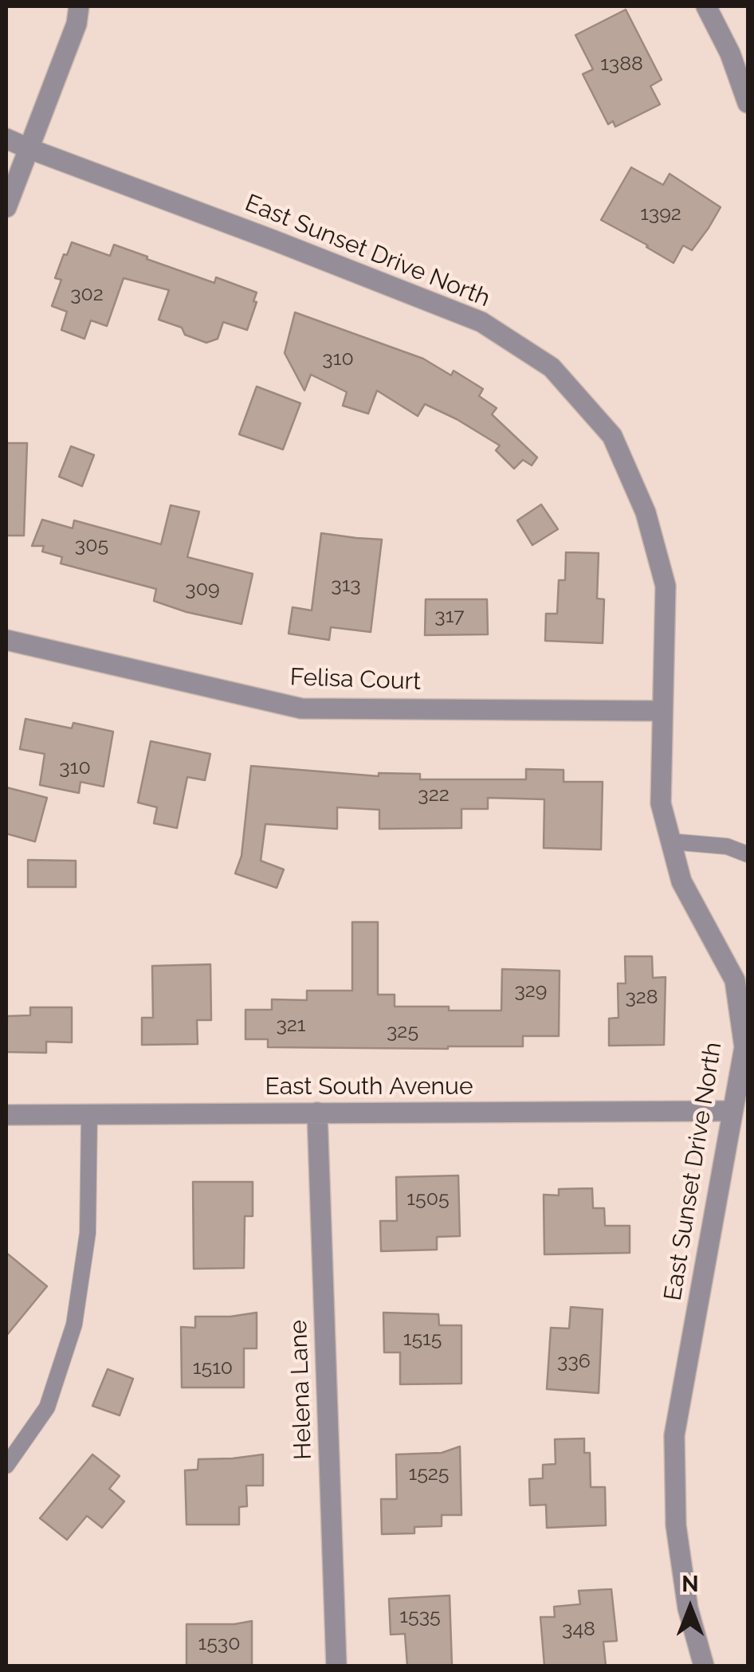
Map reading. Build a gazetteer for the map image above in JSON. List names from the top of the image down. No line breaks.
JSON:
{"streets":{"street":["East Sunset Drive North","Felisa Court","East South Avenue","Helena Lane"]},"crossings":[["East Sunset Drive North","Felisa Court"],["East Sunset Drive North","East South Avenue"],["East South Avenue","Helena Lane"]],"house_numbers":["1388","1392","302","310","305","313","309","317","310","322","329","328","321","325","1505","1515","336","1510","1525","1535","348","1530"],"north":"top"}
